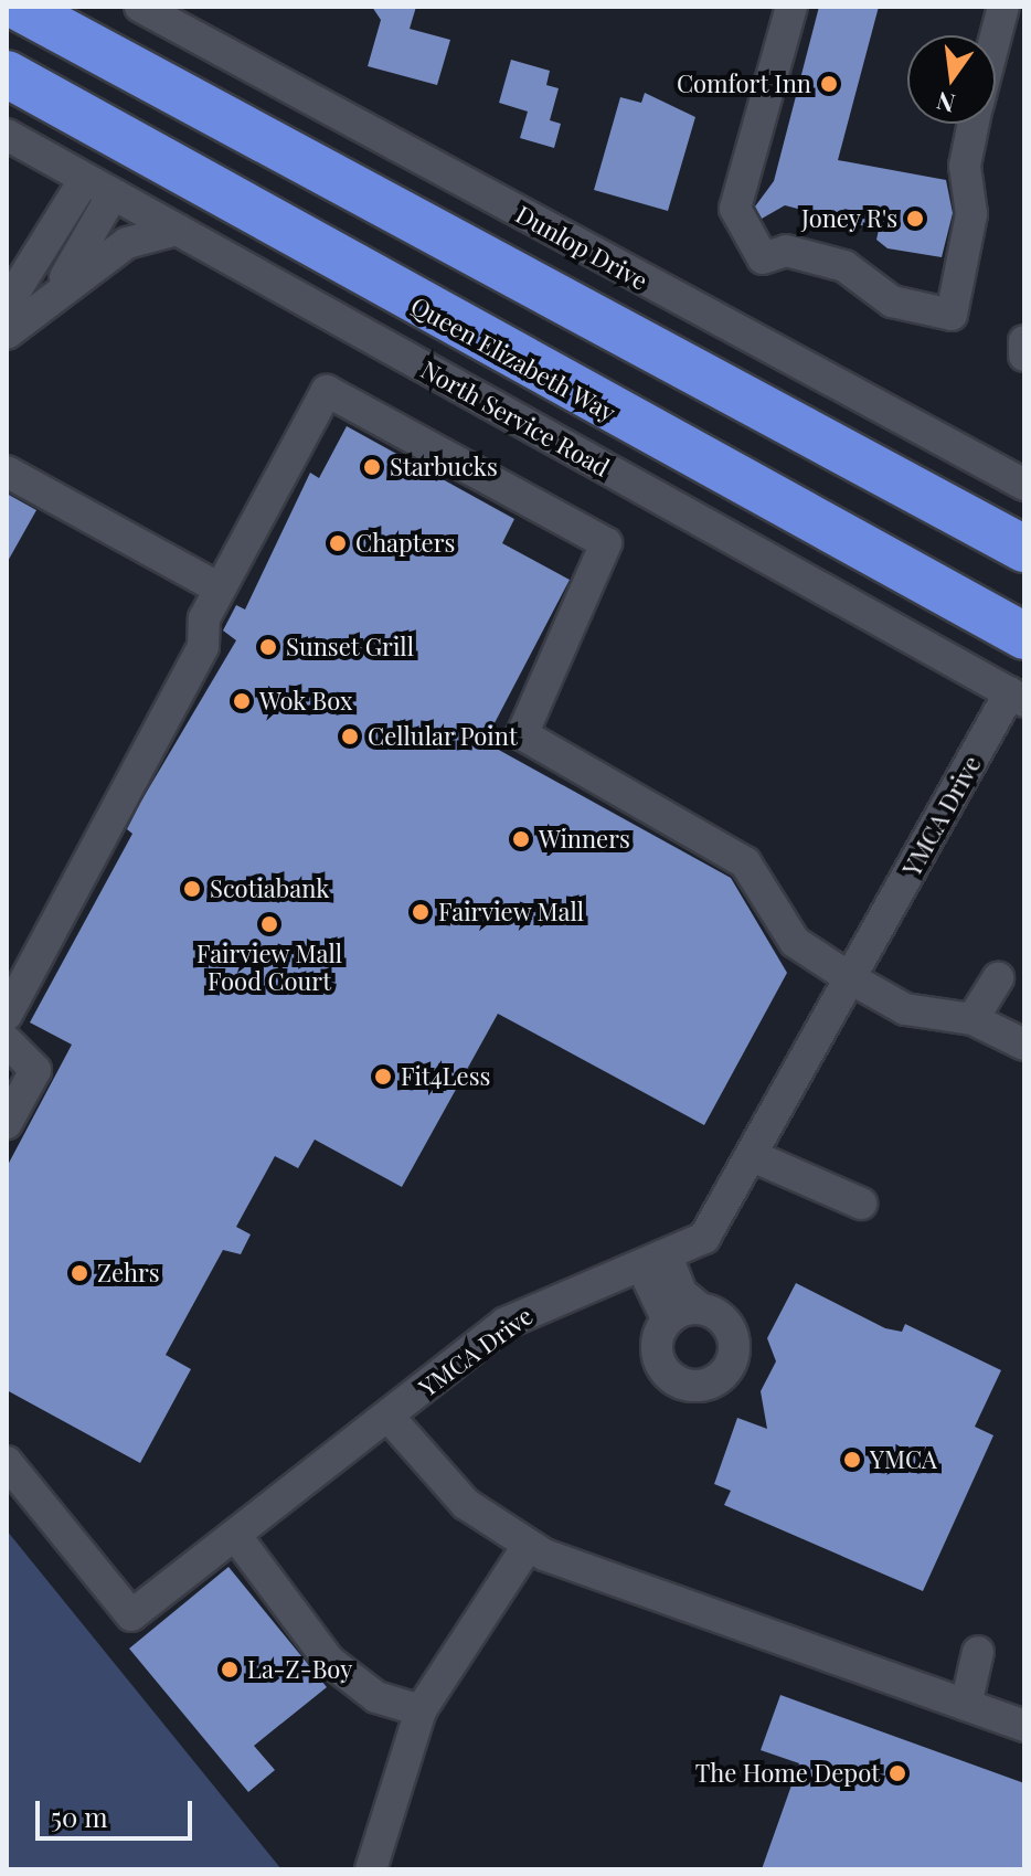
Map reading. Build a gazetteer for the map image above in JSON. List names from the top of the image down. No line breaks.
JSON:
{"streets":{"highway":["Queen Elizabeth Way"],"street":["Dunlop Drive","North Service Road","YMCA Drive"]},"crossings":[["North Service Road","YMCA Drive"]],"places":["Comfort Inn","Joney R's","Starbucks","Chapters","Sunset Grill","Wok Box","Cellular Point","Winners","Scotiabank","Fairview Mall","Fairview Mall Food Court","Fit4Less","Zehrs","YMCA","La-Z-Boy","The Home Depot"],"scale_bar":"50 m","north":"bottom"}
